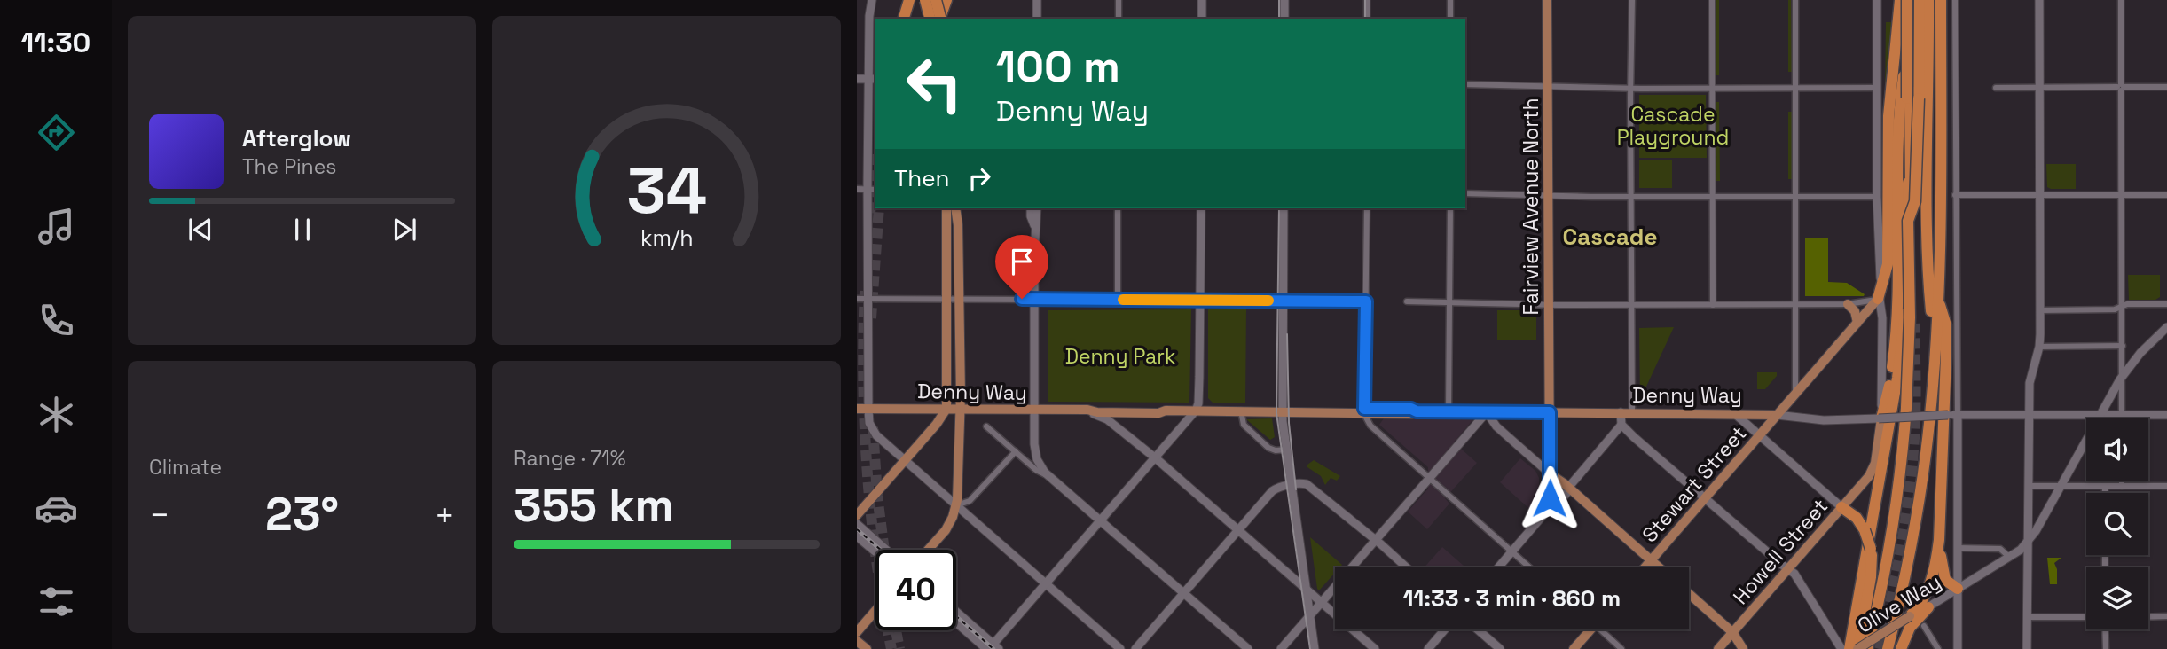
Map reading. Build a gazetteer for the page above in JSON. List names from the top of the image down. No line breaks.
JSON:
{"streets":{"main road":["Fairview Avenue North","Denny Way","Stewart Street","Howell Street","Olive Way"]},"crossings":[["Fairview Avenue North","Denny Way"],["Denny Way","Stewart Street"]],"districts":["Cascade"],"parks":["Cascade Playground","Denny Park"],"page":{"tabs":"11:30","turn":["100 m","Denny Way"],"song":["Afterglow","The Pines"],"then":"Then","tile":["Climate",["Range · 71%","355 km"]],"heat":["−","23°","+"],"limit":"40","trip":"11:33 · 3 min · 860 m","gauge":["34","km/h"]}}
